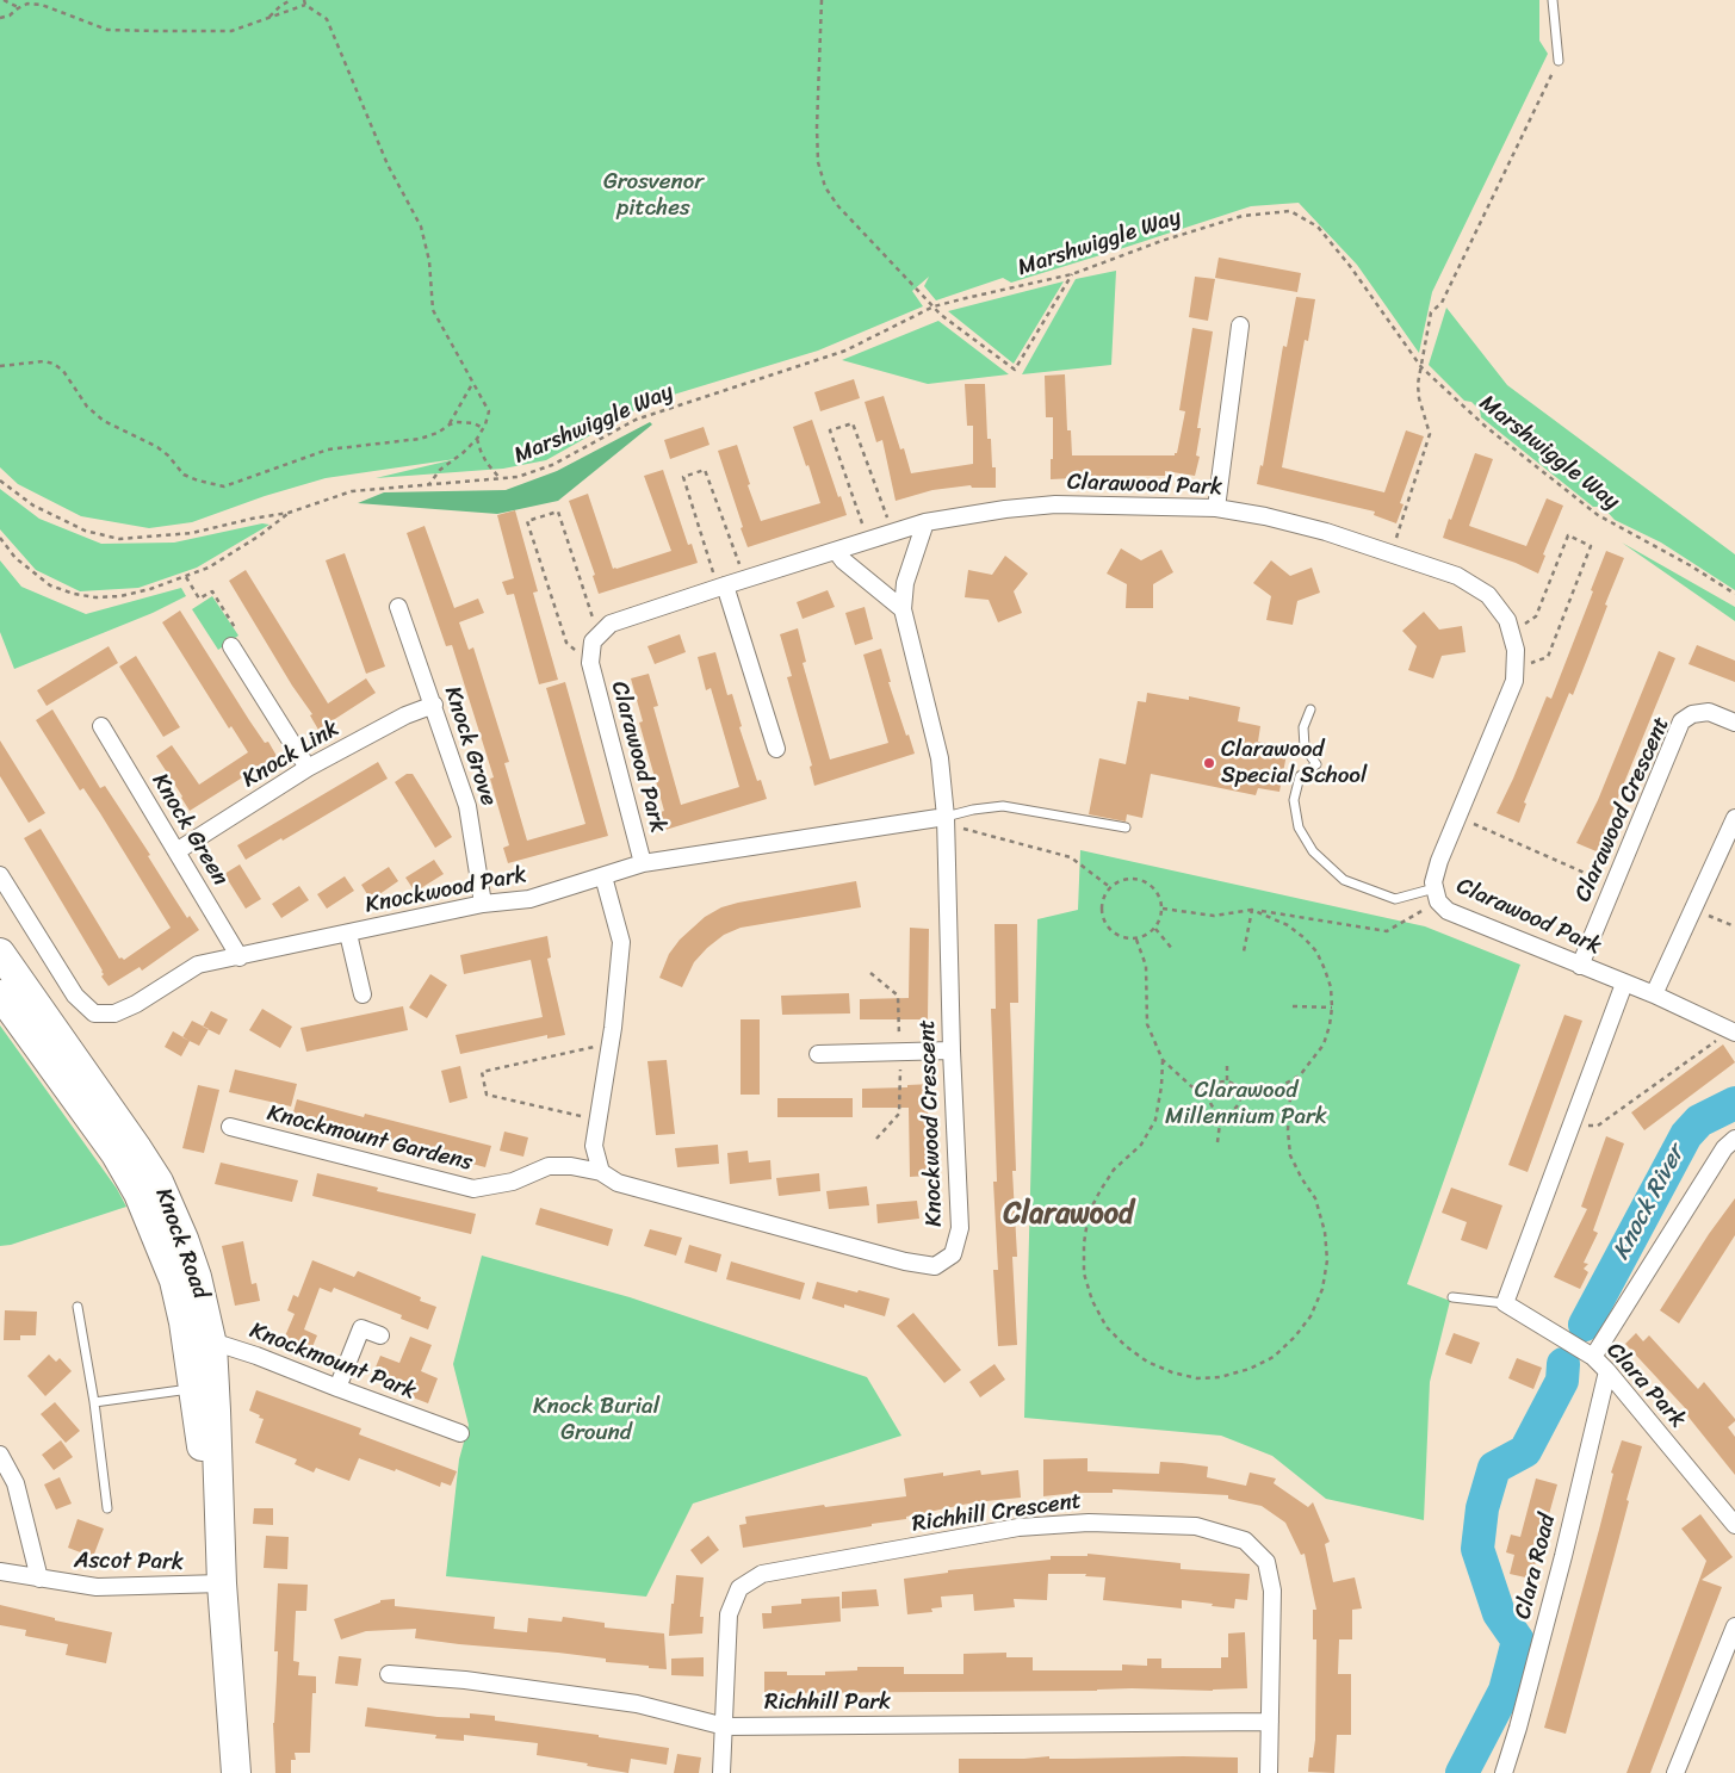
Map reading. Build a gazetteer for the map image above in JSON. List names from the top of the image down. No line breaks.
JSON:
{"streets":{"highway":["Knock Road"],"street":["Clarawood Park","Knock Grove","Knock Link","Clarawood Crescent","Knock Green","Knockwood Park","Knockwood Crescent","Knockmount Gardens","Knockmount Park","Clara Park","Richhill Crescent","Ascot Park","Clara Road","Richhill Park"],"path":["Marshwiggle Way"]},"crossings":[["Clarawood Park","Clarawood Crescent"],["Clarawood Park","Knockwood Park"],["Clarawood Park","Knockwood Crescent"],["Knock Grove","Knock Link"],["Knock Grove","Knockwood Park"],["Knock Link","Knock Green"],["Knock Green","Knockwood Park"],["Knockwood Park","Knockwood Crescent"],["Knockwood Crescent","Knockmount Gardens"],["Knock Road","Knockmount Park"],["Knock Road","Ascot Park"],["Clara Park","Clara Road"],["Richhill Crescent","Richhill Park"]],"districts":["Clarawood"],"water":["Knock River"],"parks":["Grosvenor pitches","Clarawood Millennium Park","Knock Burial Ground"],"places":["Clarawood Special School"]}
